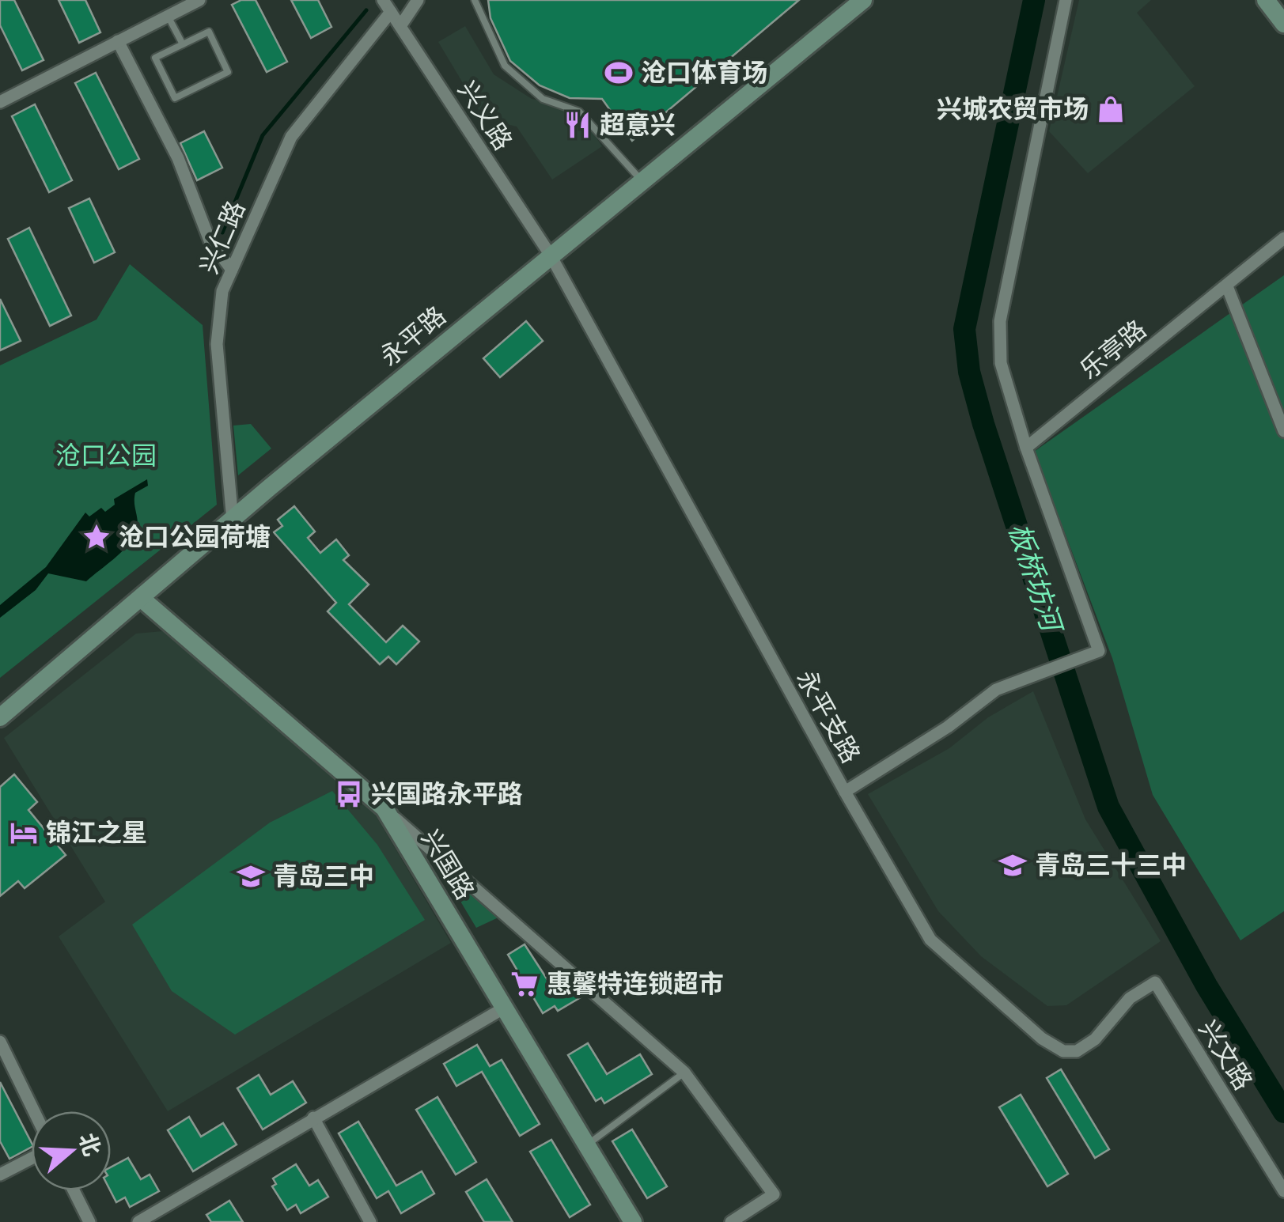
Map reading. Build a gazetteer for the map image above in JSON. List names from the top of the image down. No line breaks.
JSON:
{"streets":{"main road":["永平路","兴国路"],"street":["兴义路","兴仁路","乐亭路","永平支路","兴文路"]},"crossings":[["兴义路","兴仁路"],["兴义路","永平路"],["兴义路","永平支路"],["兴仁路","永平路"],["永平路","永平支路"],["永平路","兴国路"],["永平支路","兴文路"]],"water":["板桥坊河"],"parks":["沧口公园"],"places":{"sports":["沧口体育场"],"shop":["兴城农贸市场"],"restaurant":["超意兴"],"place":["沧口公园荷塘"],"bus stop":["兴国路永平路"],"hotel":["锦江之星"],"school or university":["青岛三十三中","青岛三中"],"supermarket":["惠馨特连锁超市"]},"north":"right"}
